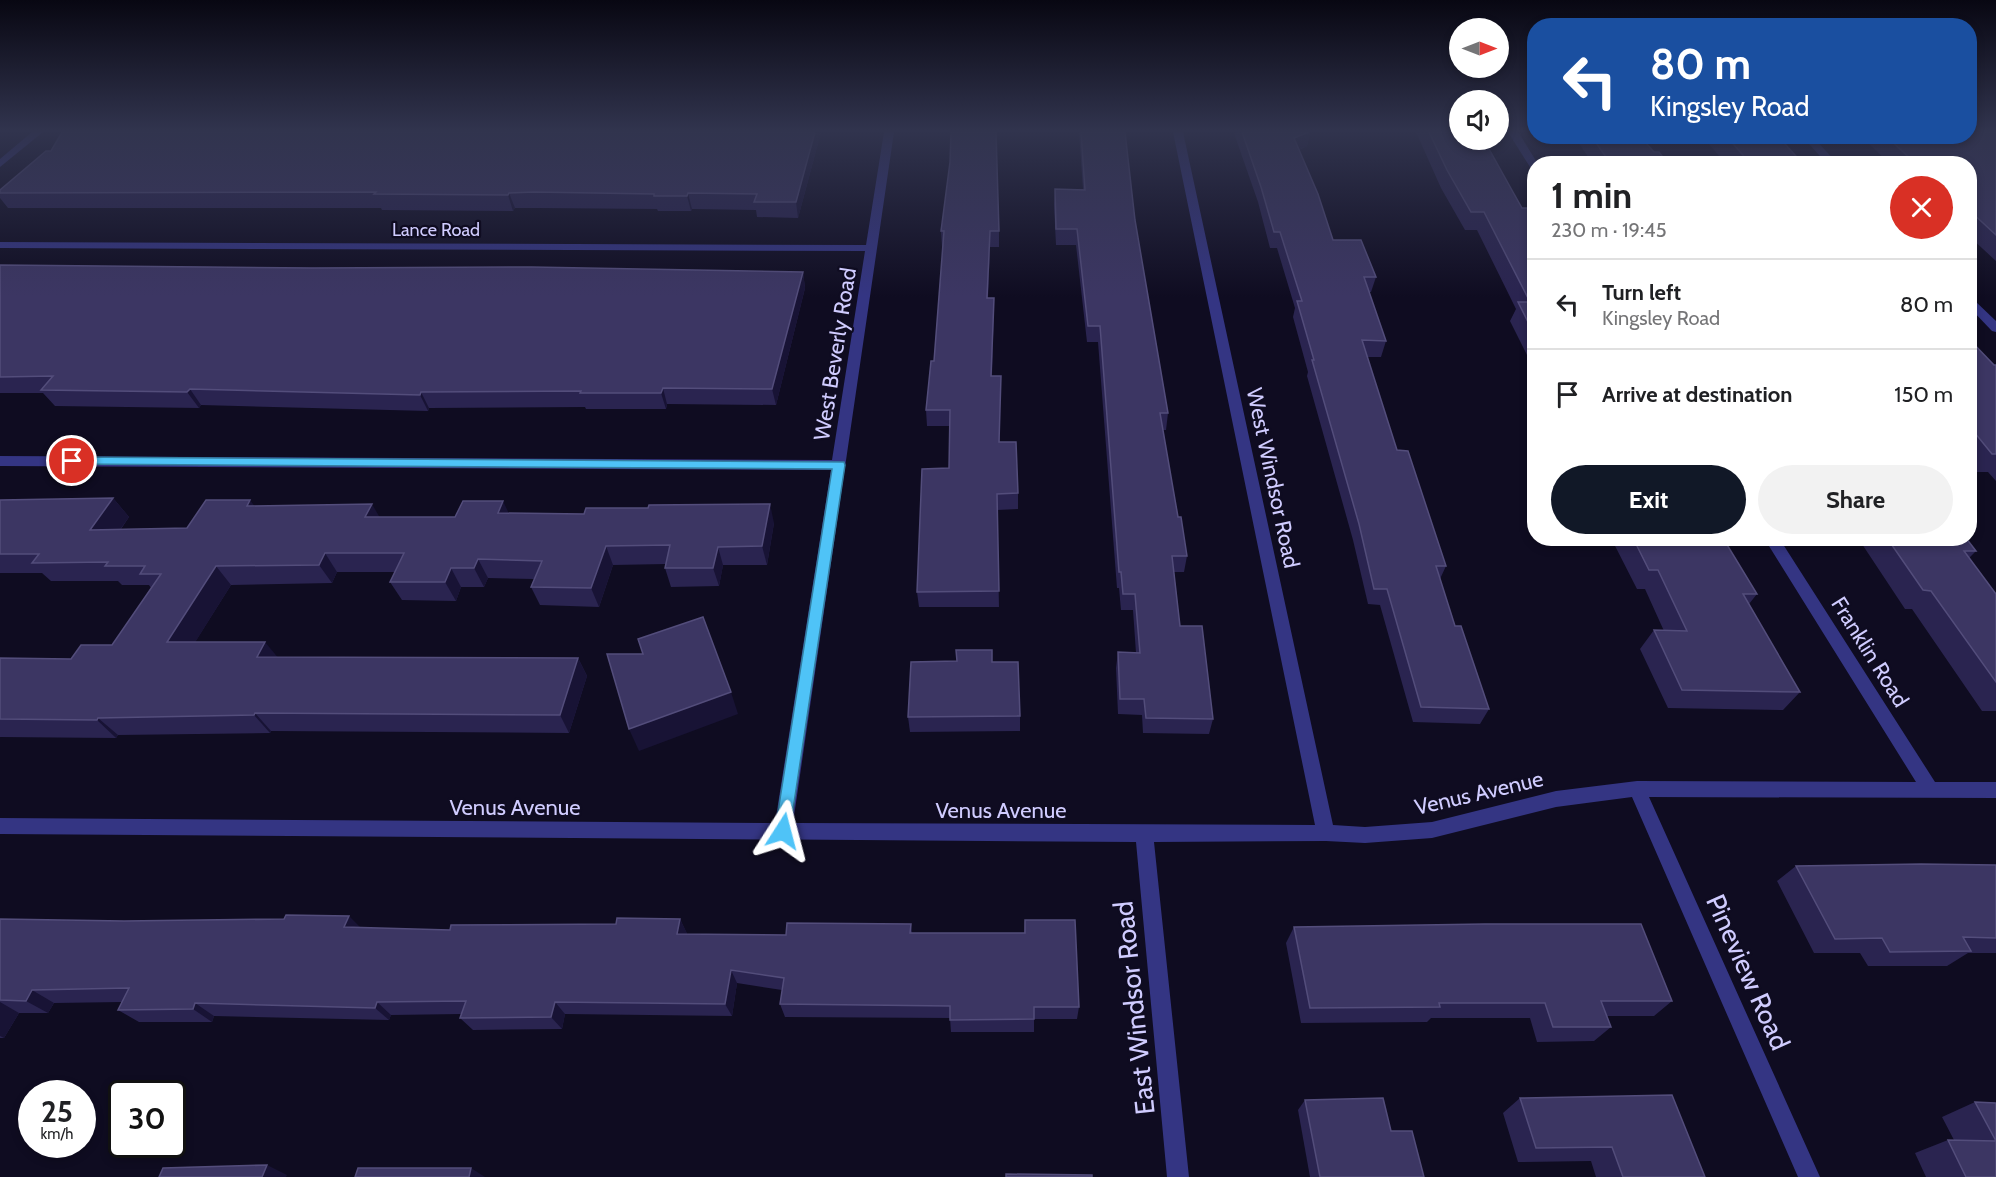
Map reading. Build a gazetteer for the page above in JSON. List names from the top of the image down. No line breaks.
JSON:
{"streets":{"street":["Lance Road","West Beverly Road","West Windsor Road","Franklin Road","Venus Avenue","Pineview Road","East Windsor Road"]},"crossings":[["Lance Road","West Beverly Road"],["West Beverly Road","Venus Avenue"],["West Windsor Road","Venus Avenue"],["Franklin Road","Venus Avenue"],["Venus Avenue","Pineview Road"],["Venus Avenue","East Windsor Road"]],"north":"right","page":{"turn":["80 m","Kingsley Road"],"heading":["1 min","230 m · 19:45"],"list":[{"name":"Turn left","note":"Kingsley Road","value":"80 m"},{"name":"Arrive at destination","value":"150 m"}],"buttons":["Exit","Share"],"speed":"25 km/h","limit":"30"}}
